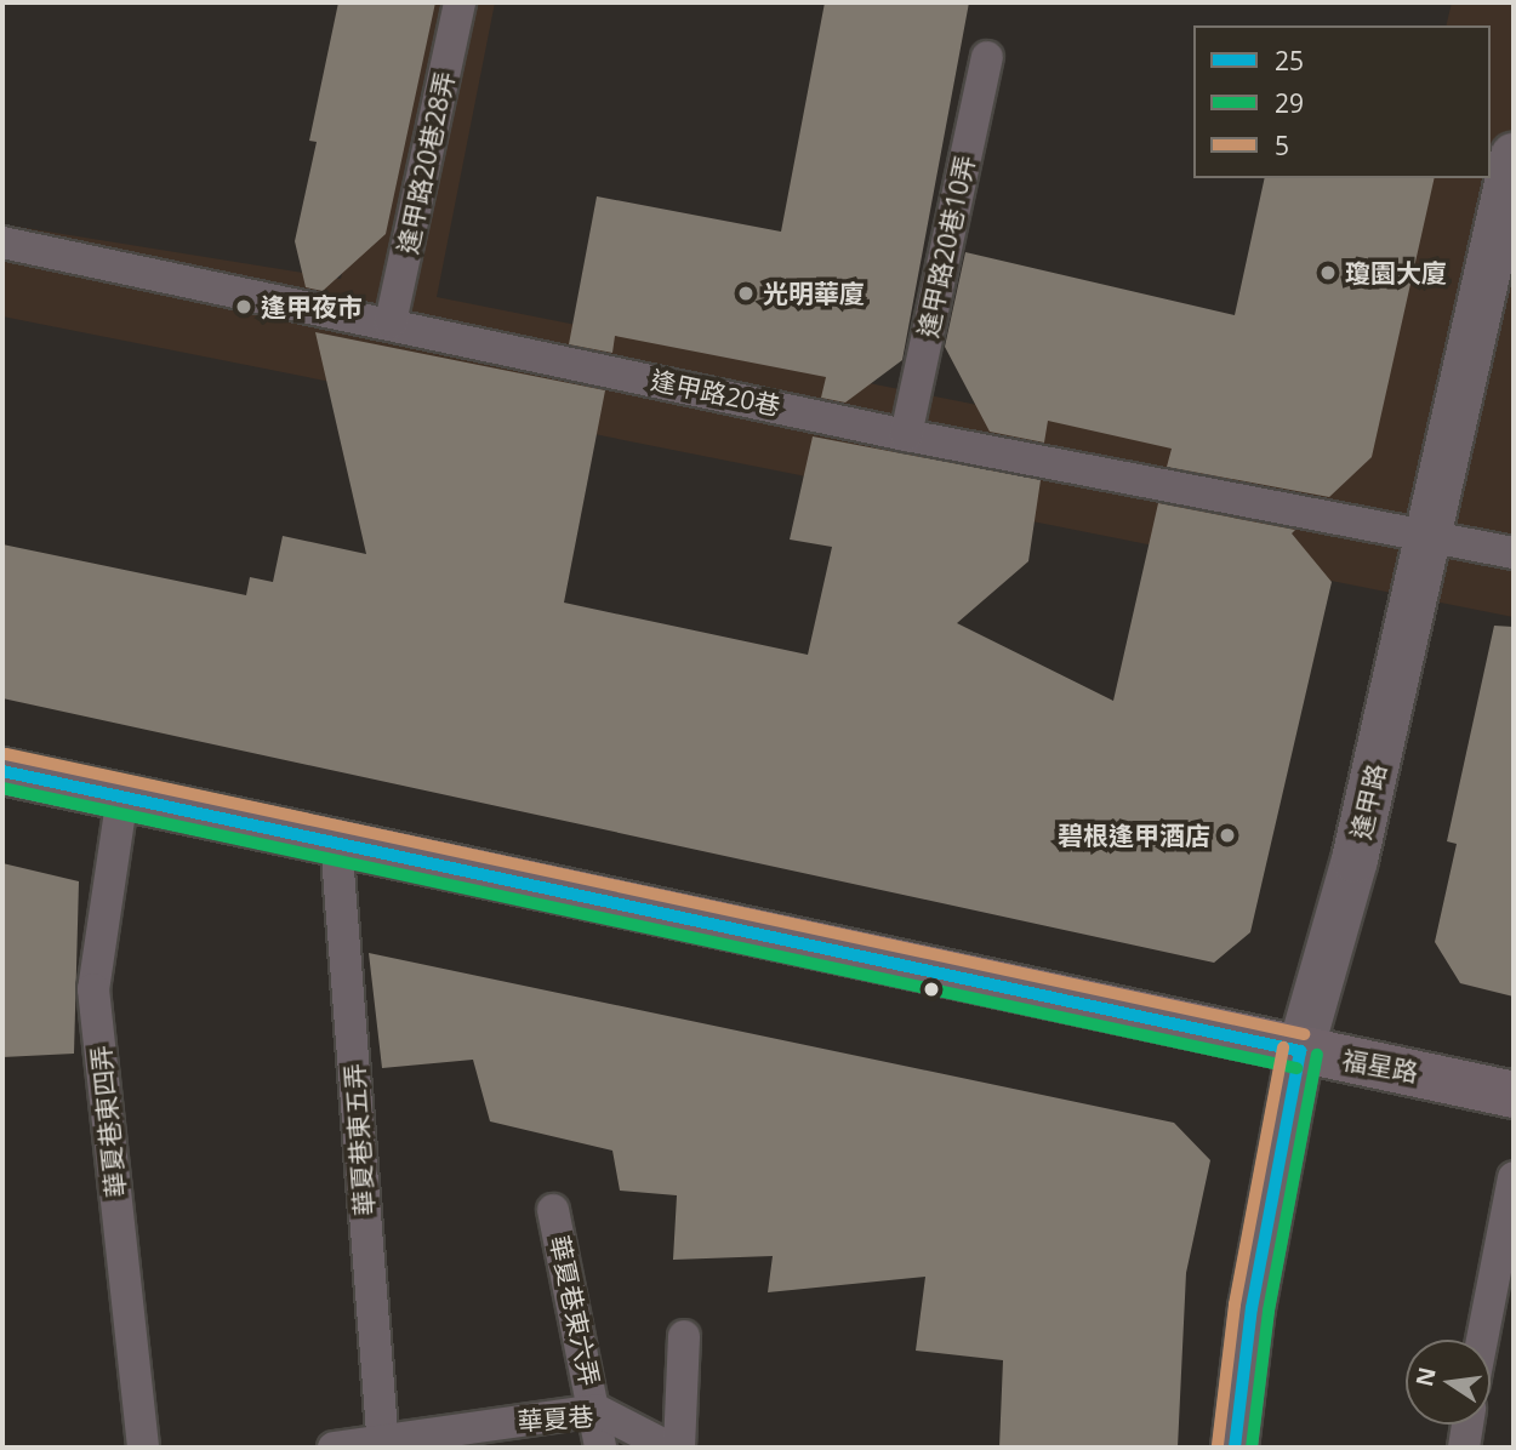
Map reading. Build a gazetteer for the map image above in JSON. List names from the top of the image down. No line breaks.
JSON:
{"streets":{"street":["逢甲路","福星路"],"lane":["逢甲路20巷28弄","逢甲路20巷10弄","逢甲路20巷","華夏巷東四弄","華夏巷東五弄","華夏巷東六弄","華夏巷"]},"crossings":[["逢甲路20巷28弄","逢甲路20巷"],["逢甲路20巷10弄","逢甲路20巷"],["逢甲路20巷","逢甲路"],["逢甲路","福星路"],["福星路","華夏巷東四弄"],["福星路","華夏巷東五弄"],["華夏巷東五弄","華夏巷"],["華夏巷東六弄","華夏巷"]],"places":["瓊園大廈","光明華廈","逢甲夜市","碧根逢甲酒店"],"lines":["transit line 5","transit line 25","transit line 29"],"legend":["25","29","5"],"north":"left"}
